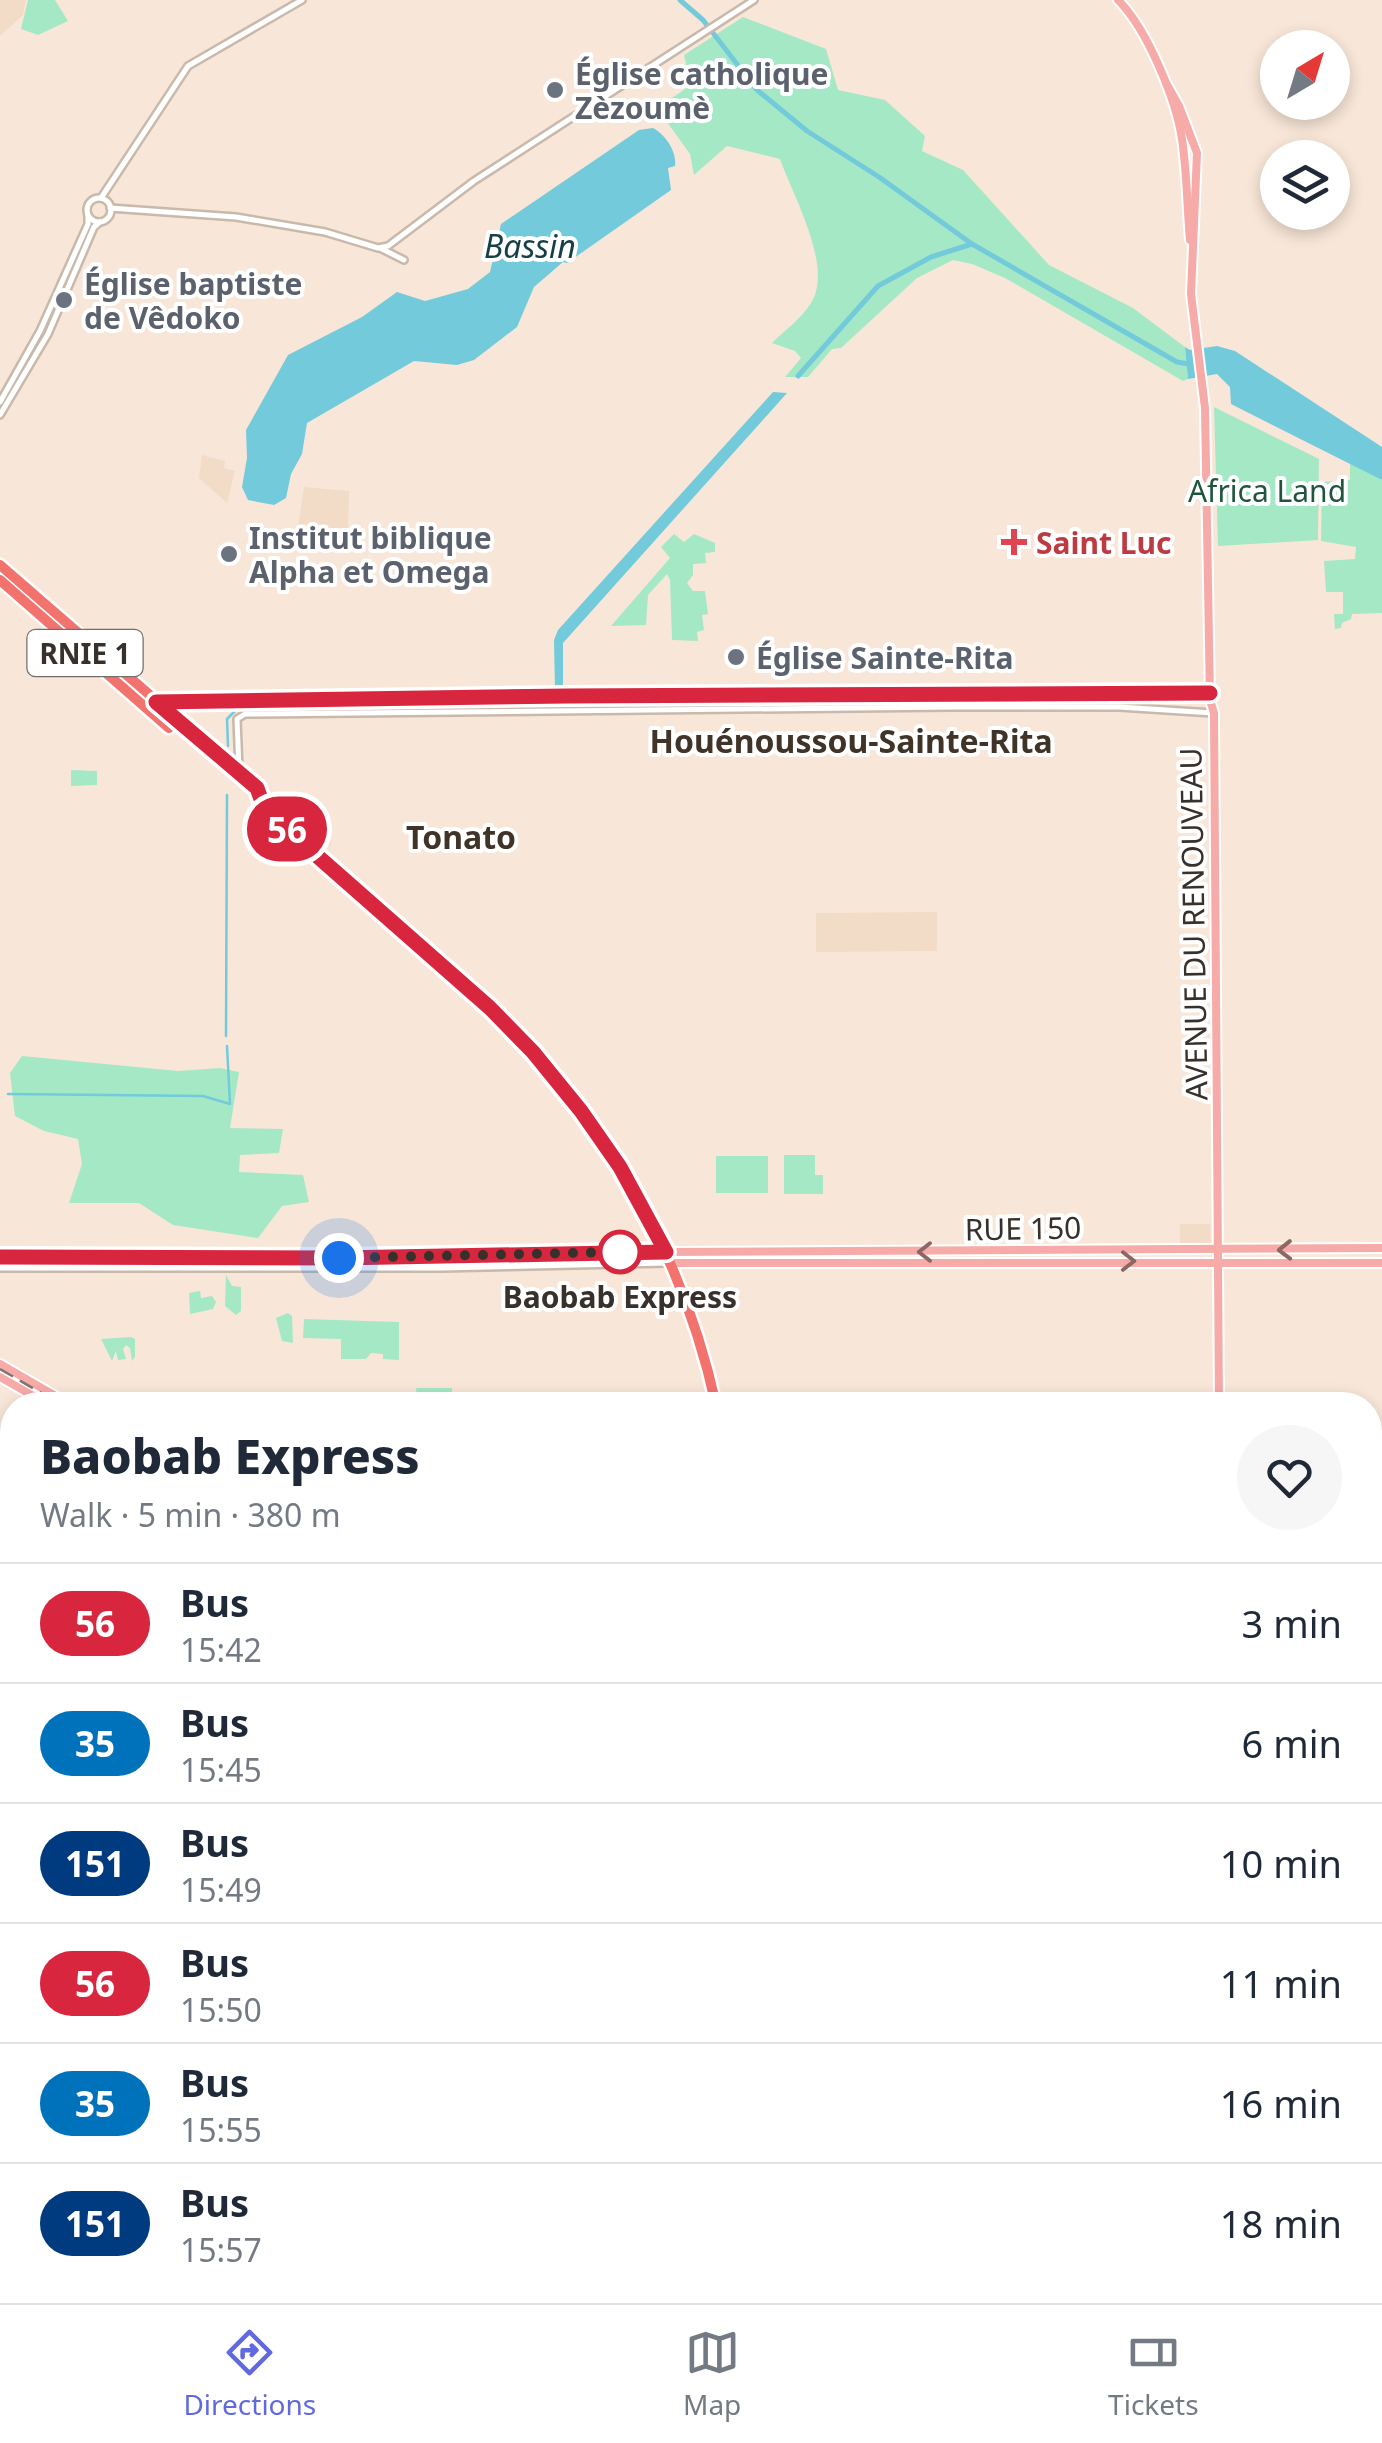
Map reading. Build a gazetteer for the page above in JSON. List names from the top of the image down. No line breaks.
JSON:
{"streets":{"highway":["RNIE 1"],"main road":["AVENUE DU RENOUVEAU","RUE 150"]},"crossings":[["RNIE 1","RUE 150"],["AVENUE DU RENOUVEAU","RUE 150"]],"districts":["Houénoussou-Sainte-Rita","Tonato"],"water":["Bassin"],"parks":["Africa Land"],"places":{"other":["Église catholique Zèzoumè","Église baptiste de Vêdoko","Institut biblique Alpha et Omega","Église Sainte-Rita","Baobab Express"],"health":["Saint Luc"]},"lines":["bus line 56"],"north":"top right","page":{"on_map":"56","heading":["Baobab Express","Walk · 5 min · 380 m"],"list":[{"mark":"56","name":"Bus","note":"15:42","value":"3 min"},{"mark":"35","name":"Bus","note":"15:45","value":"6 min"},{"mark":"151","name":"Bus","note":"15:49","value":"10 min"},{"mark":"56","name":"Bus","note":"15:50","value":"11 min"},{"mark":"35","name":"Bus","note":"15:55","value":"16 min"},{"mark":"151","name":"Bus","note":"15:57","value":"18 min"}],"tabs":["Directions","Map","Tickets"]}}
